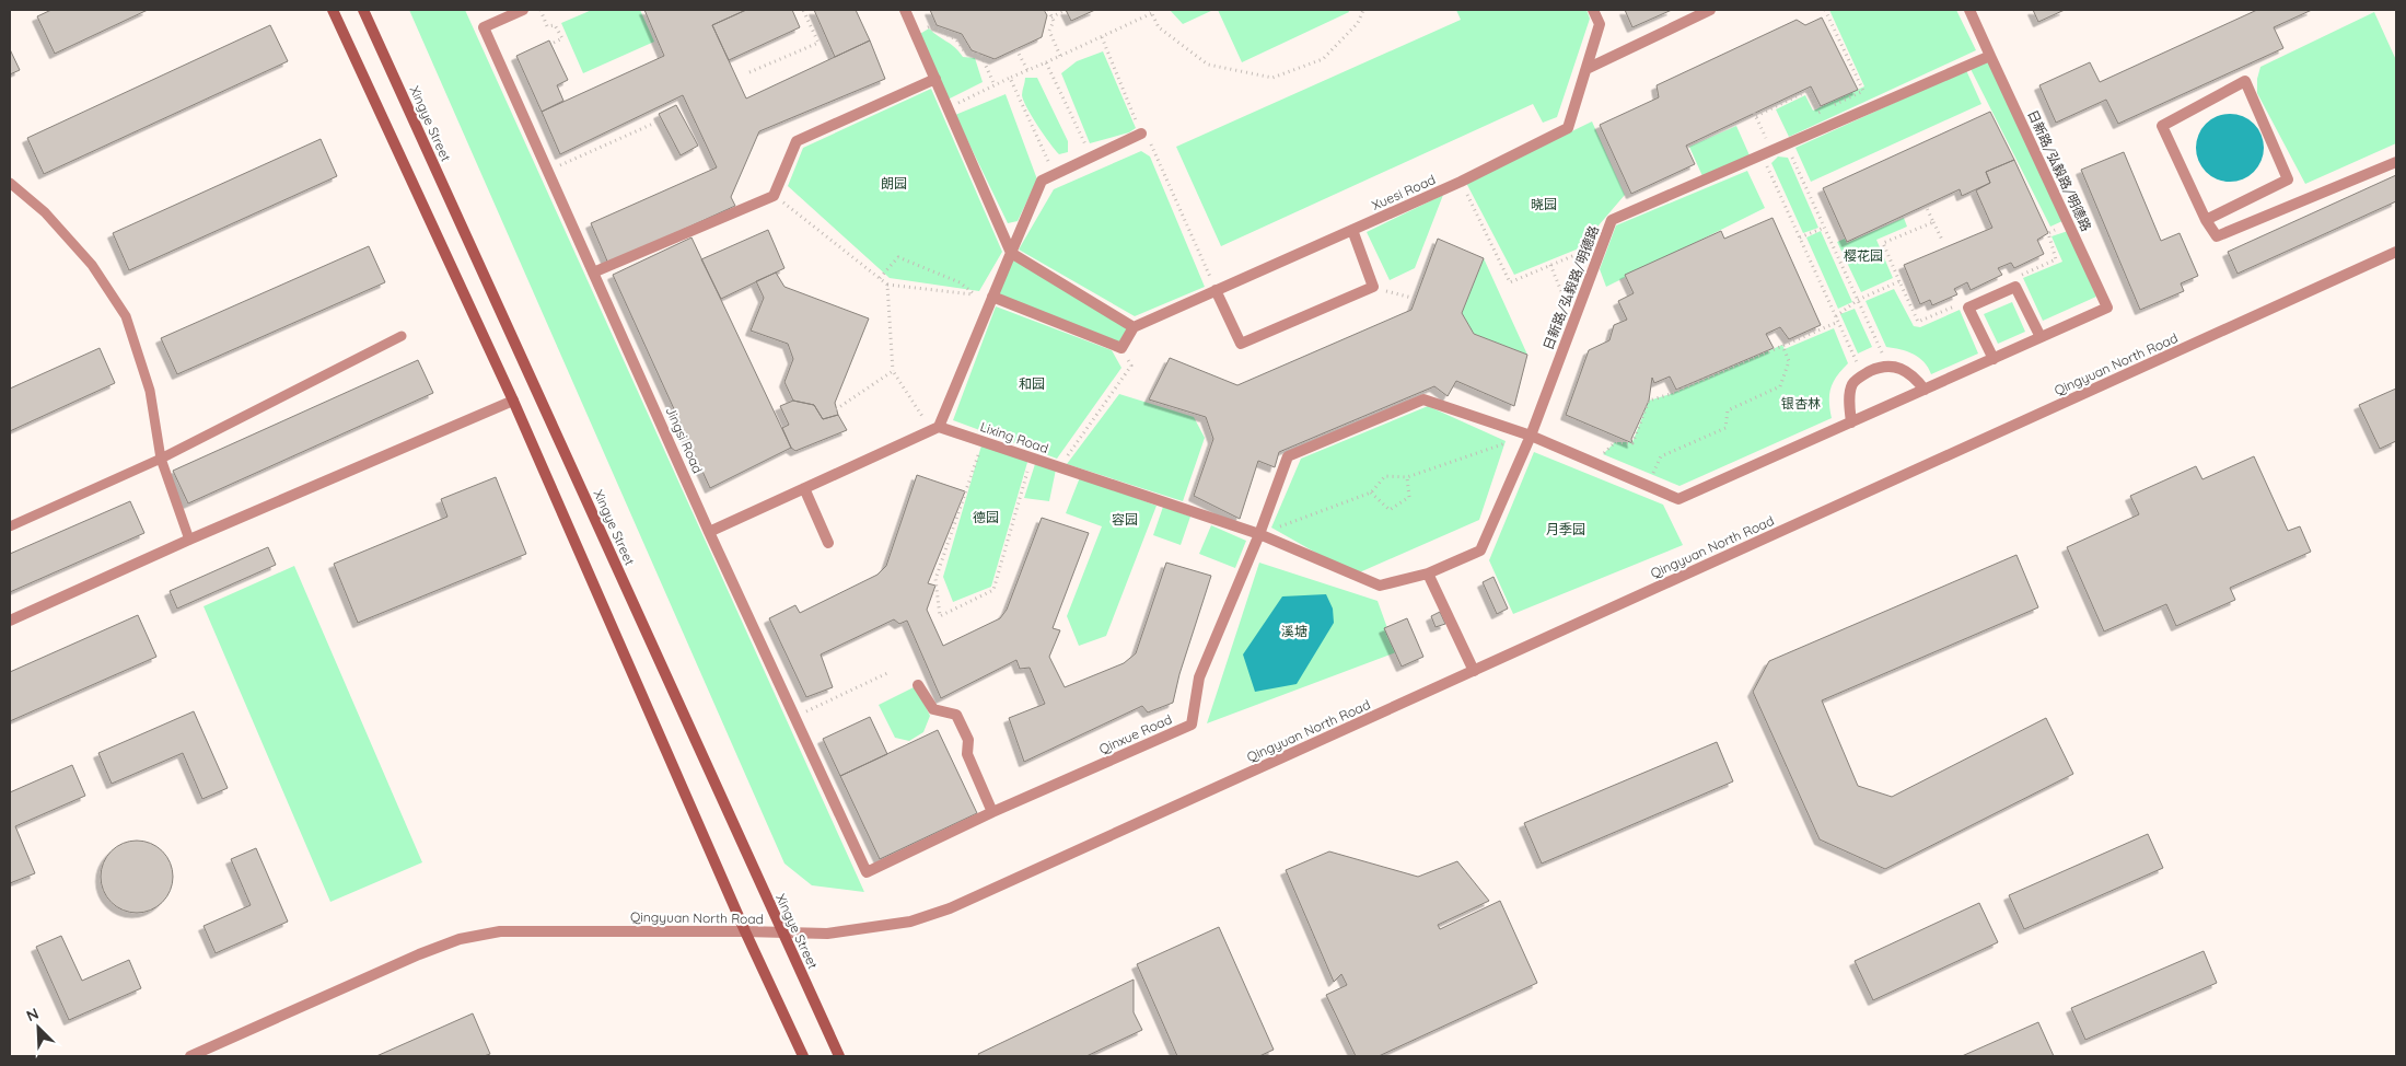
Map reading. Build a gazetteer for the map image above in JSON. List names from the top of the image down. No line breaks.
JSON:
{"streets":{"main road":["Xingye Street"],"street":["日新路/弘毅路/明德路","Xuesi Road","Qingyuan North Road","Lixing Road","Jingsi Road","Qinxue Road"]},"crossings":[["Xingye Street","Qingyuan North Road"],["日新路/弘毅路/明德路","Lixing Road"],["Lixing Road","Qinxue Road"],["Jingsi Road","Qinxue Road"]],"parks":["朗园","晓园","樱花园","和园","银杏林","德园","容园","月季园","溪塘"],"north":"top left"}
